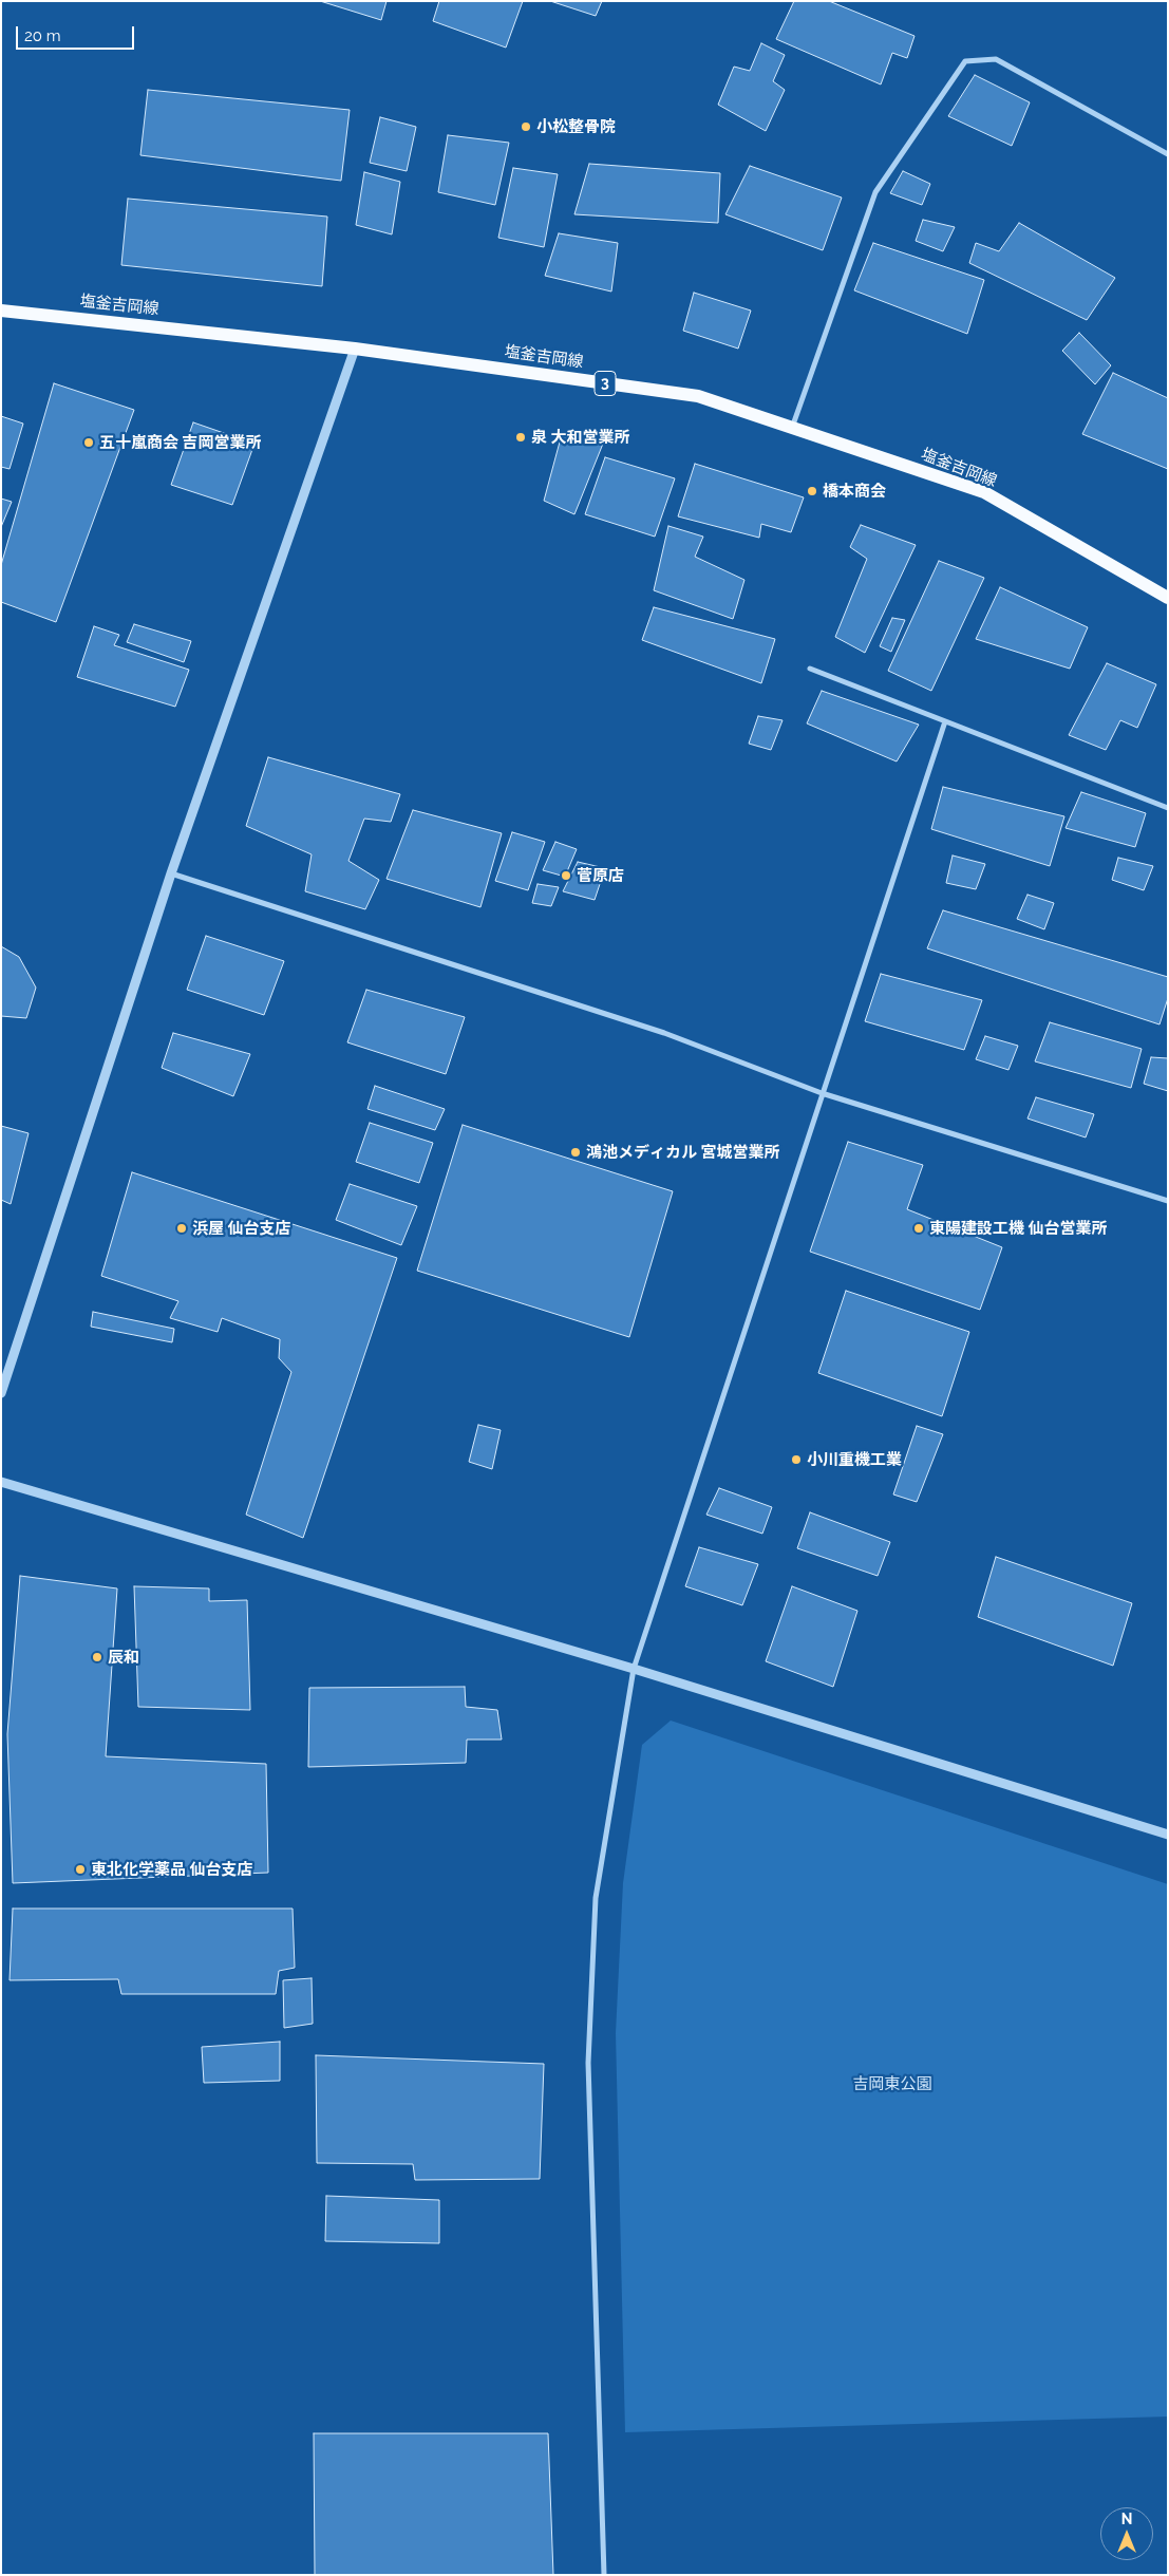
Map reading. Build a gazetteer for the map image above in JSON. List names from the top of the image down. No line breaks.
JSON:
{"streets":{"main road":["塩釜吉岡線","3"]},"parks":["吉岡東公園"],"places":["小松整骨院","泉 大和営業所","五十嵐商会 吉岡営業所","橋本商会","菅原店","鴻池メディカル 宮城営業所","浜屋 仙台支店","東陽建設工機 仙台営業所","小川重機工業","辰和","東北化学薬品 仙台支店"],"scale_bar":"20 m","north":"top"}
